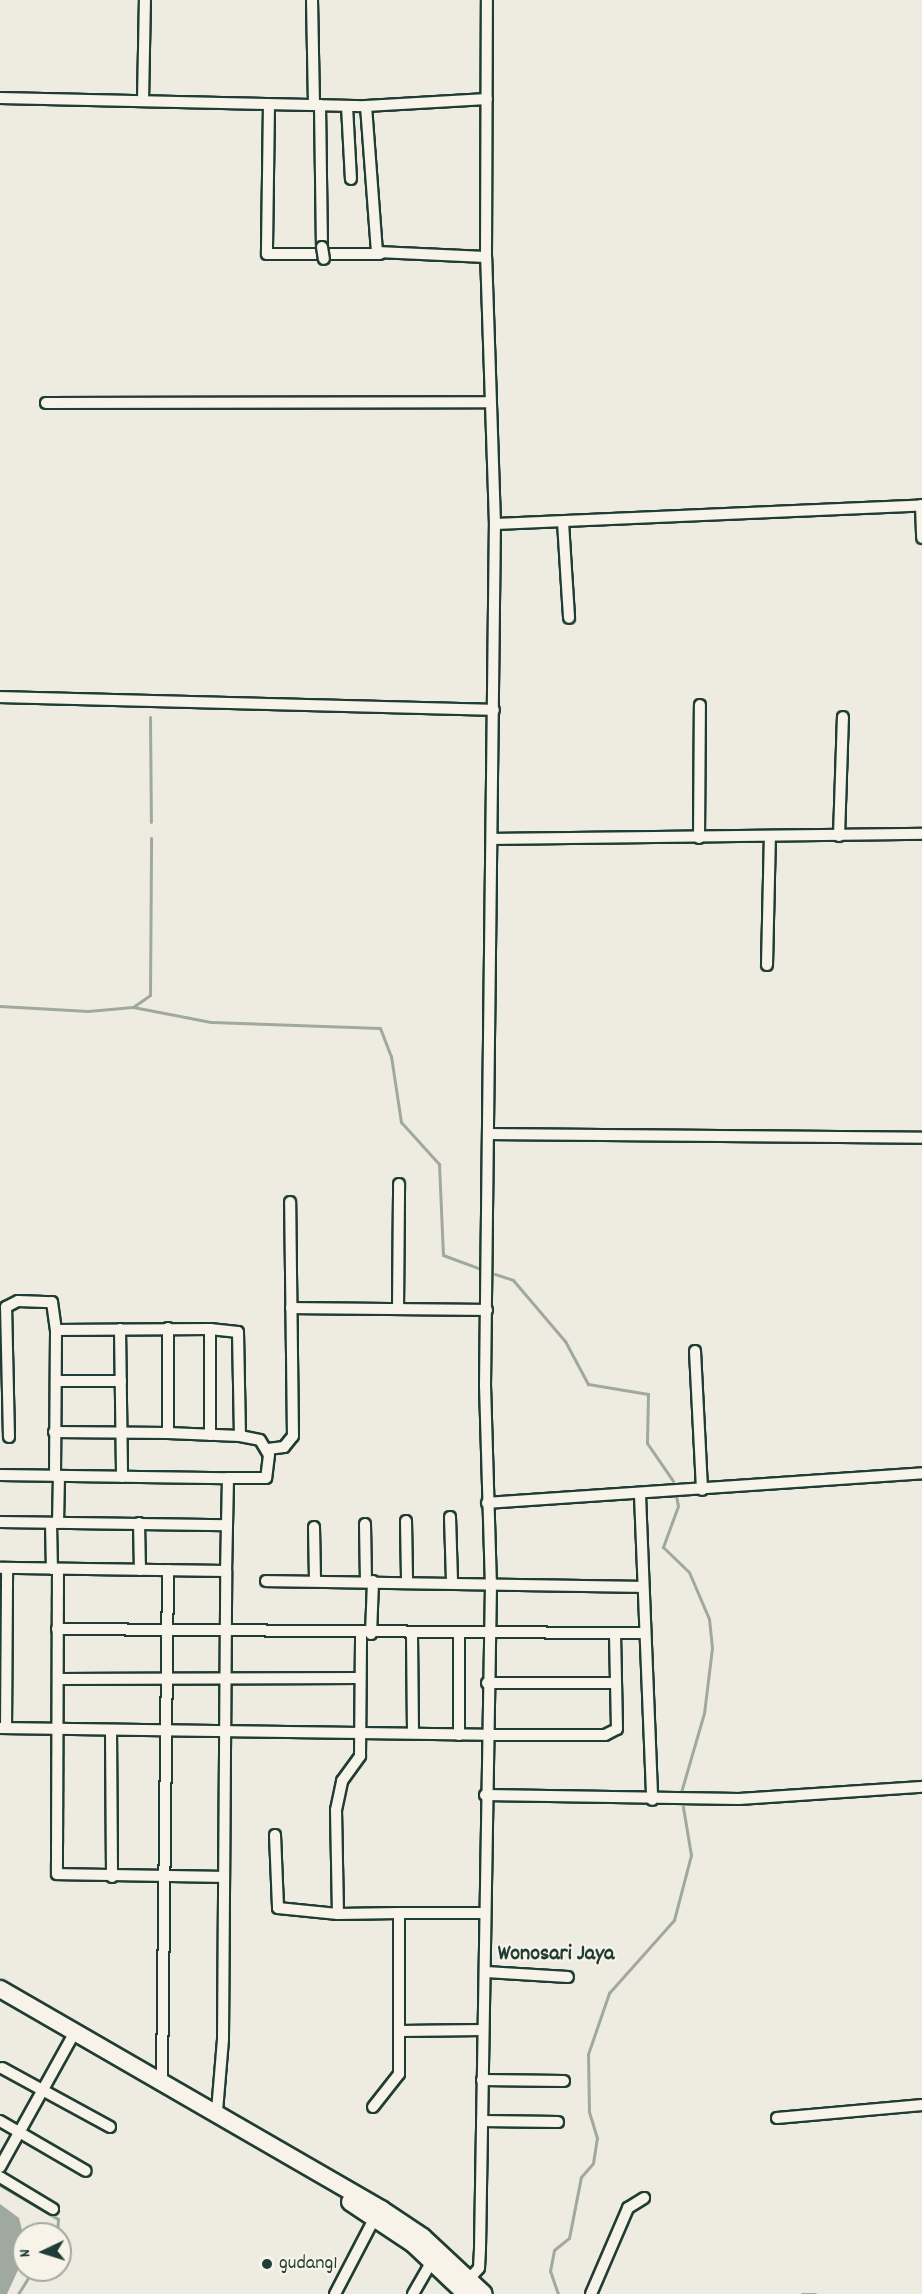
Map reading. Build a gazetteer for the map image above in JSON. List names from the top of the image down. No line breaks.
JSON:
{"districts":["Wonosari Jaya"],"places":["gudang1"],"north":"left"}
